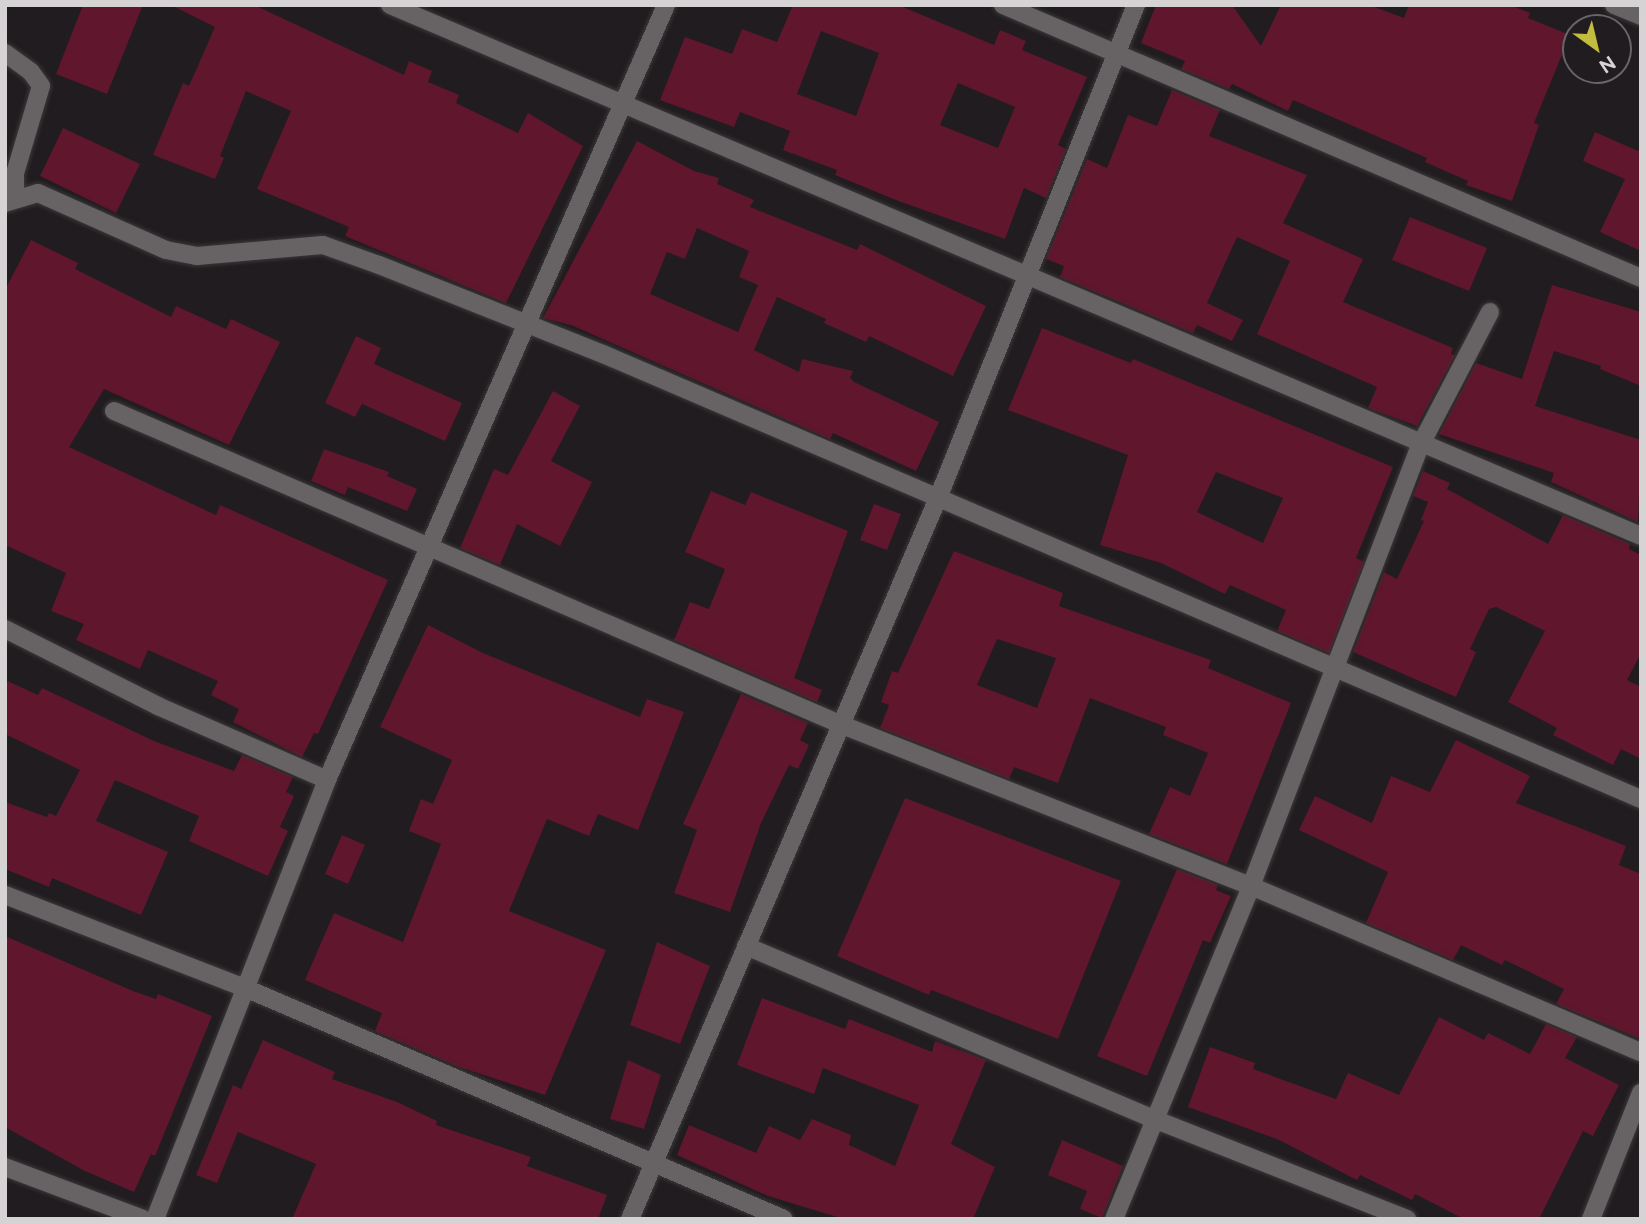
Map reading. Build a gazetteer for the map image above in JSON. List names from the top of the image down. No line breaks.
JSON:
{"north":"bottom right"}
